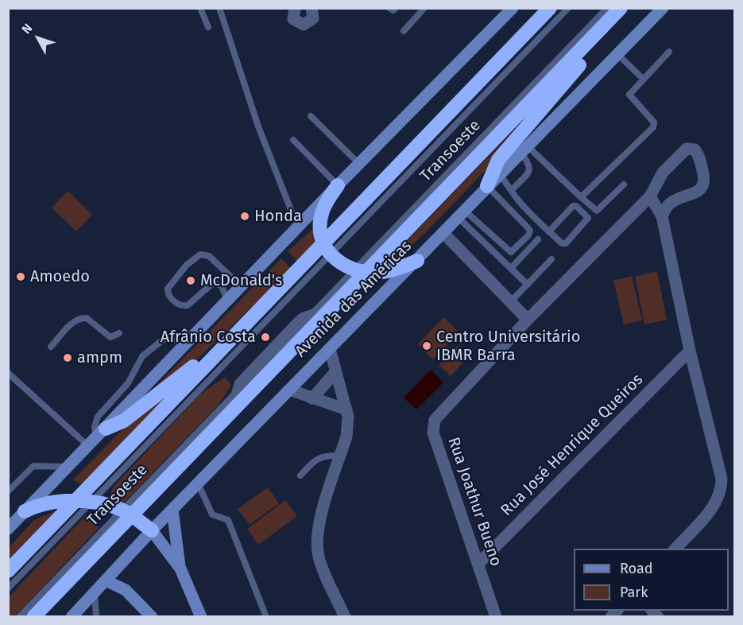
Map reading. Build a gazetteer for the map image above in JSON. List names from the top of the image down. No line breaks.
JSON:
{"streets":{"highway":["Avenida das Américas"],"street":["Rua José Henrique Queiros","Rua Joathur Bueno"],"lane":["Transoeste"]},"crossings":[["Transoeste","Avenida das Américas"],["Rua José Henrique Queiros","Rua Joathur Bueno"]],"places":["Honda","Amoedo","McDonald's","Afrânio Costa","Centro Universitário IBMR Barra","ampm"],"legend":["Road","Park"],"north":"top left"}
